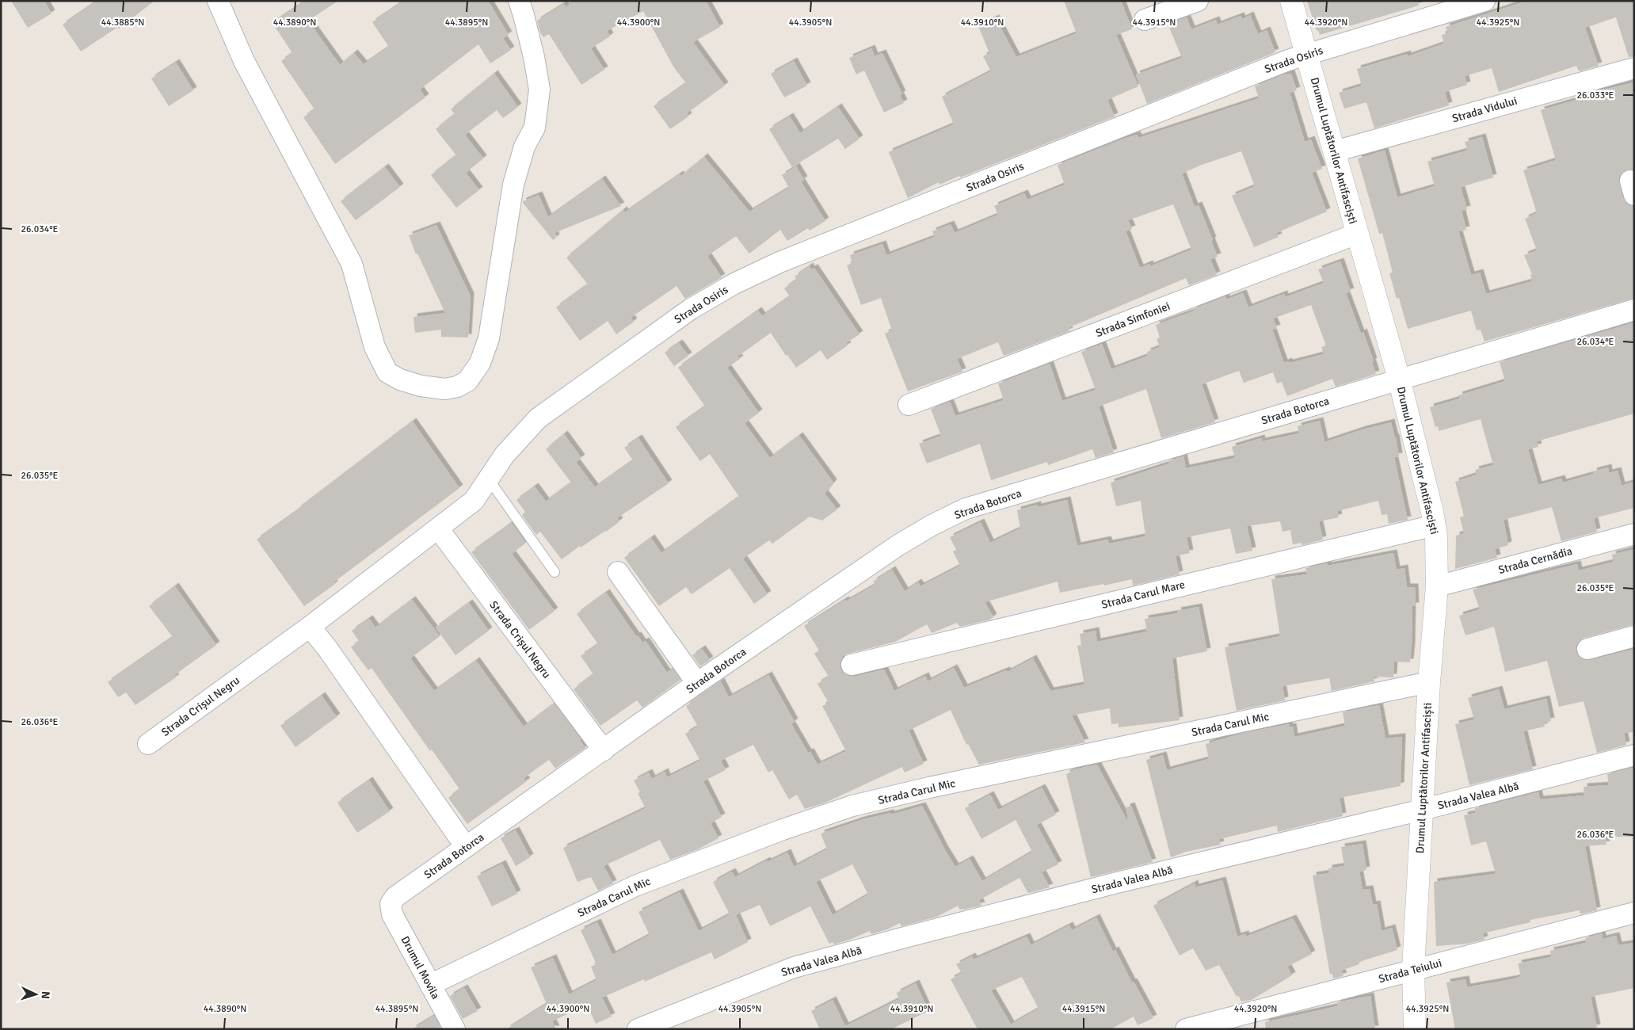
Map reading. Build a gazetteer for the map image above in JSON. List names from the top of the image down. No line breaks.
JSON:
{"streets":{"street":["Strada Osiris","Strada Vidului","Drumul Luptătorilor Antifasciști","Strada Simfoniei","Strada Botorca","Strada Cernădia","Strada Carul Mare","Strada Crișul Negru","Strada Carul Mic","Strada Valea Albă","Drumul Movila","Strada Teiului"]},"crossings":[["Strada Osiris","Drumul Luptătorilor Antifasciști"],["Strada Osiris","Strada Crișul Negru"],["Strada Vidului","Drumul Luptătorilor Antifasciști"],["Drumul Luptătorilor Antifasciști","Strada Simfoniei"],["Drumul Luptătorilor Antifasciști","Strada Botorca"],["Drumul Luptătorilor Antifasciști","Strada Cernădia"],["Drumul Luptătorilor Antifasciști","Strada Carul Mare"],["Drumul Luptătorilor Antifasciști","Strada Carul Mic"],["Drumul Luptătorilor Antifasciști","Strada Valea Albă"],["Drumul Luptătorilor Antifasciști","Strada Teiului"],["Strada Botorca","Strada Crișul Negru"],["Strada Botorca","Drumul Movila"],["Strada Carul Mic","Drumul Movila"]],"north":"right","coordinates":["44.3885°N","44.3890°N","44.3895°N","44.3900°N","44.3905°N","44.3910°N","44.3915°N","44.3920°N","44.3925°N","26.033°E","26.034°E","26.035°E","26.036°E"]}
